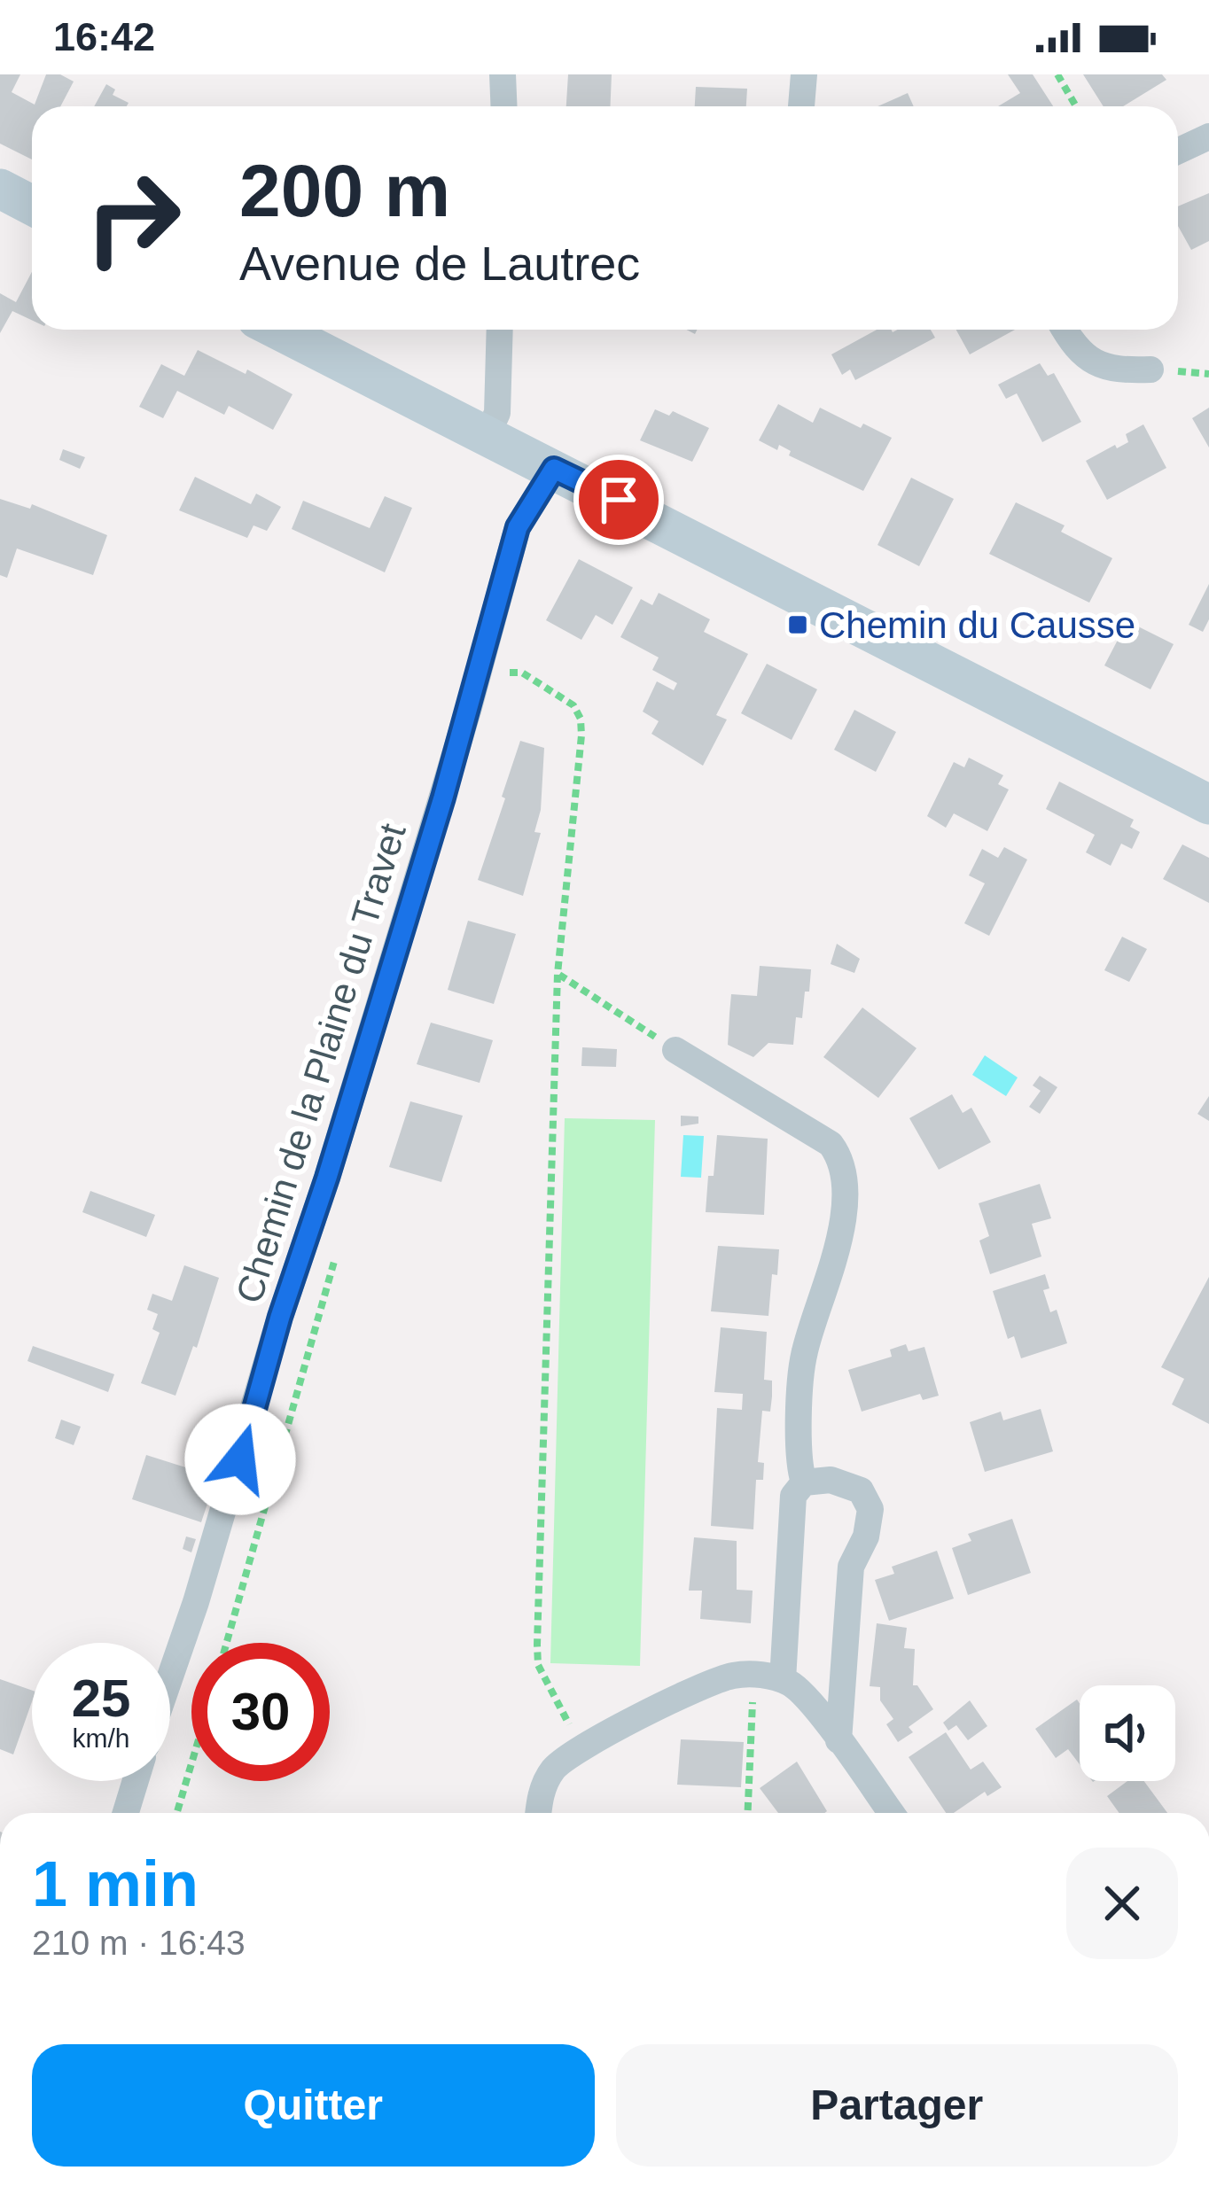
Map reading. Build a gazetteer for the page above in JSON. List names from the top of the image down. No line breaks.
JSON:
{"streets":{"street":["Chemin de la Plaine du Travet"]},"places":{"transit":["Chemin du Causse"]},"page":{"status":"16:42","turn":["200 m","Avenue de Lautrec"],"speed":"25 km/h","limit":"30","heading":["1 min","210 m · 16:43"],"buttons":["Quitter","Partager"]}}
